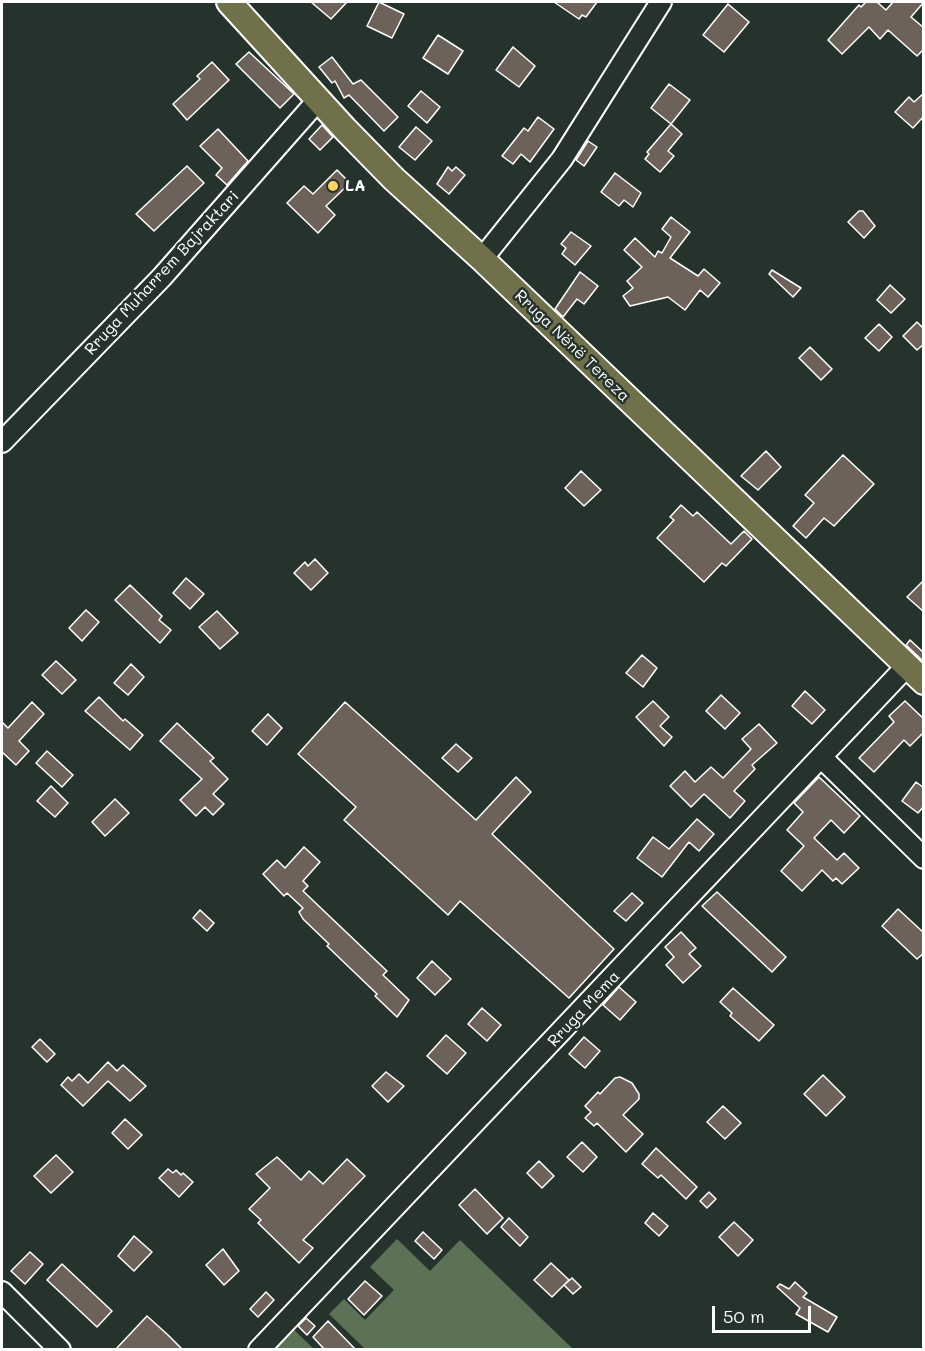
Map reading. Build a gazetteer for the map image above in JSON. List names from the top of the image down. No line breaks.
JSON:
{"streets":{"main road":["Rruga Nënë Tereza"],"street":["Rruga Muharrem Bajraktari","Rruga Mema"]},"crossings":[["Rruga Muharrem Bajraktari","Rruga Nënë Tereza"],["Rruga Nënë Tereza","Rruga Mema"]],"places":["LA"],"scale_bar":"50 m"}
